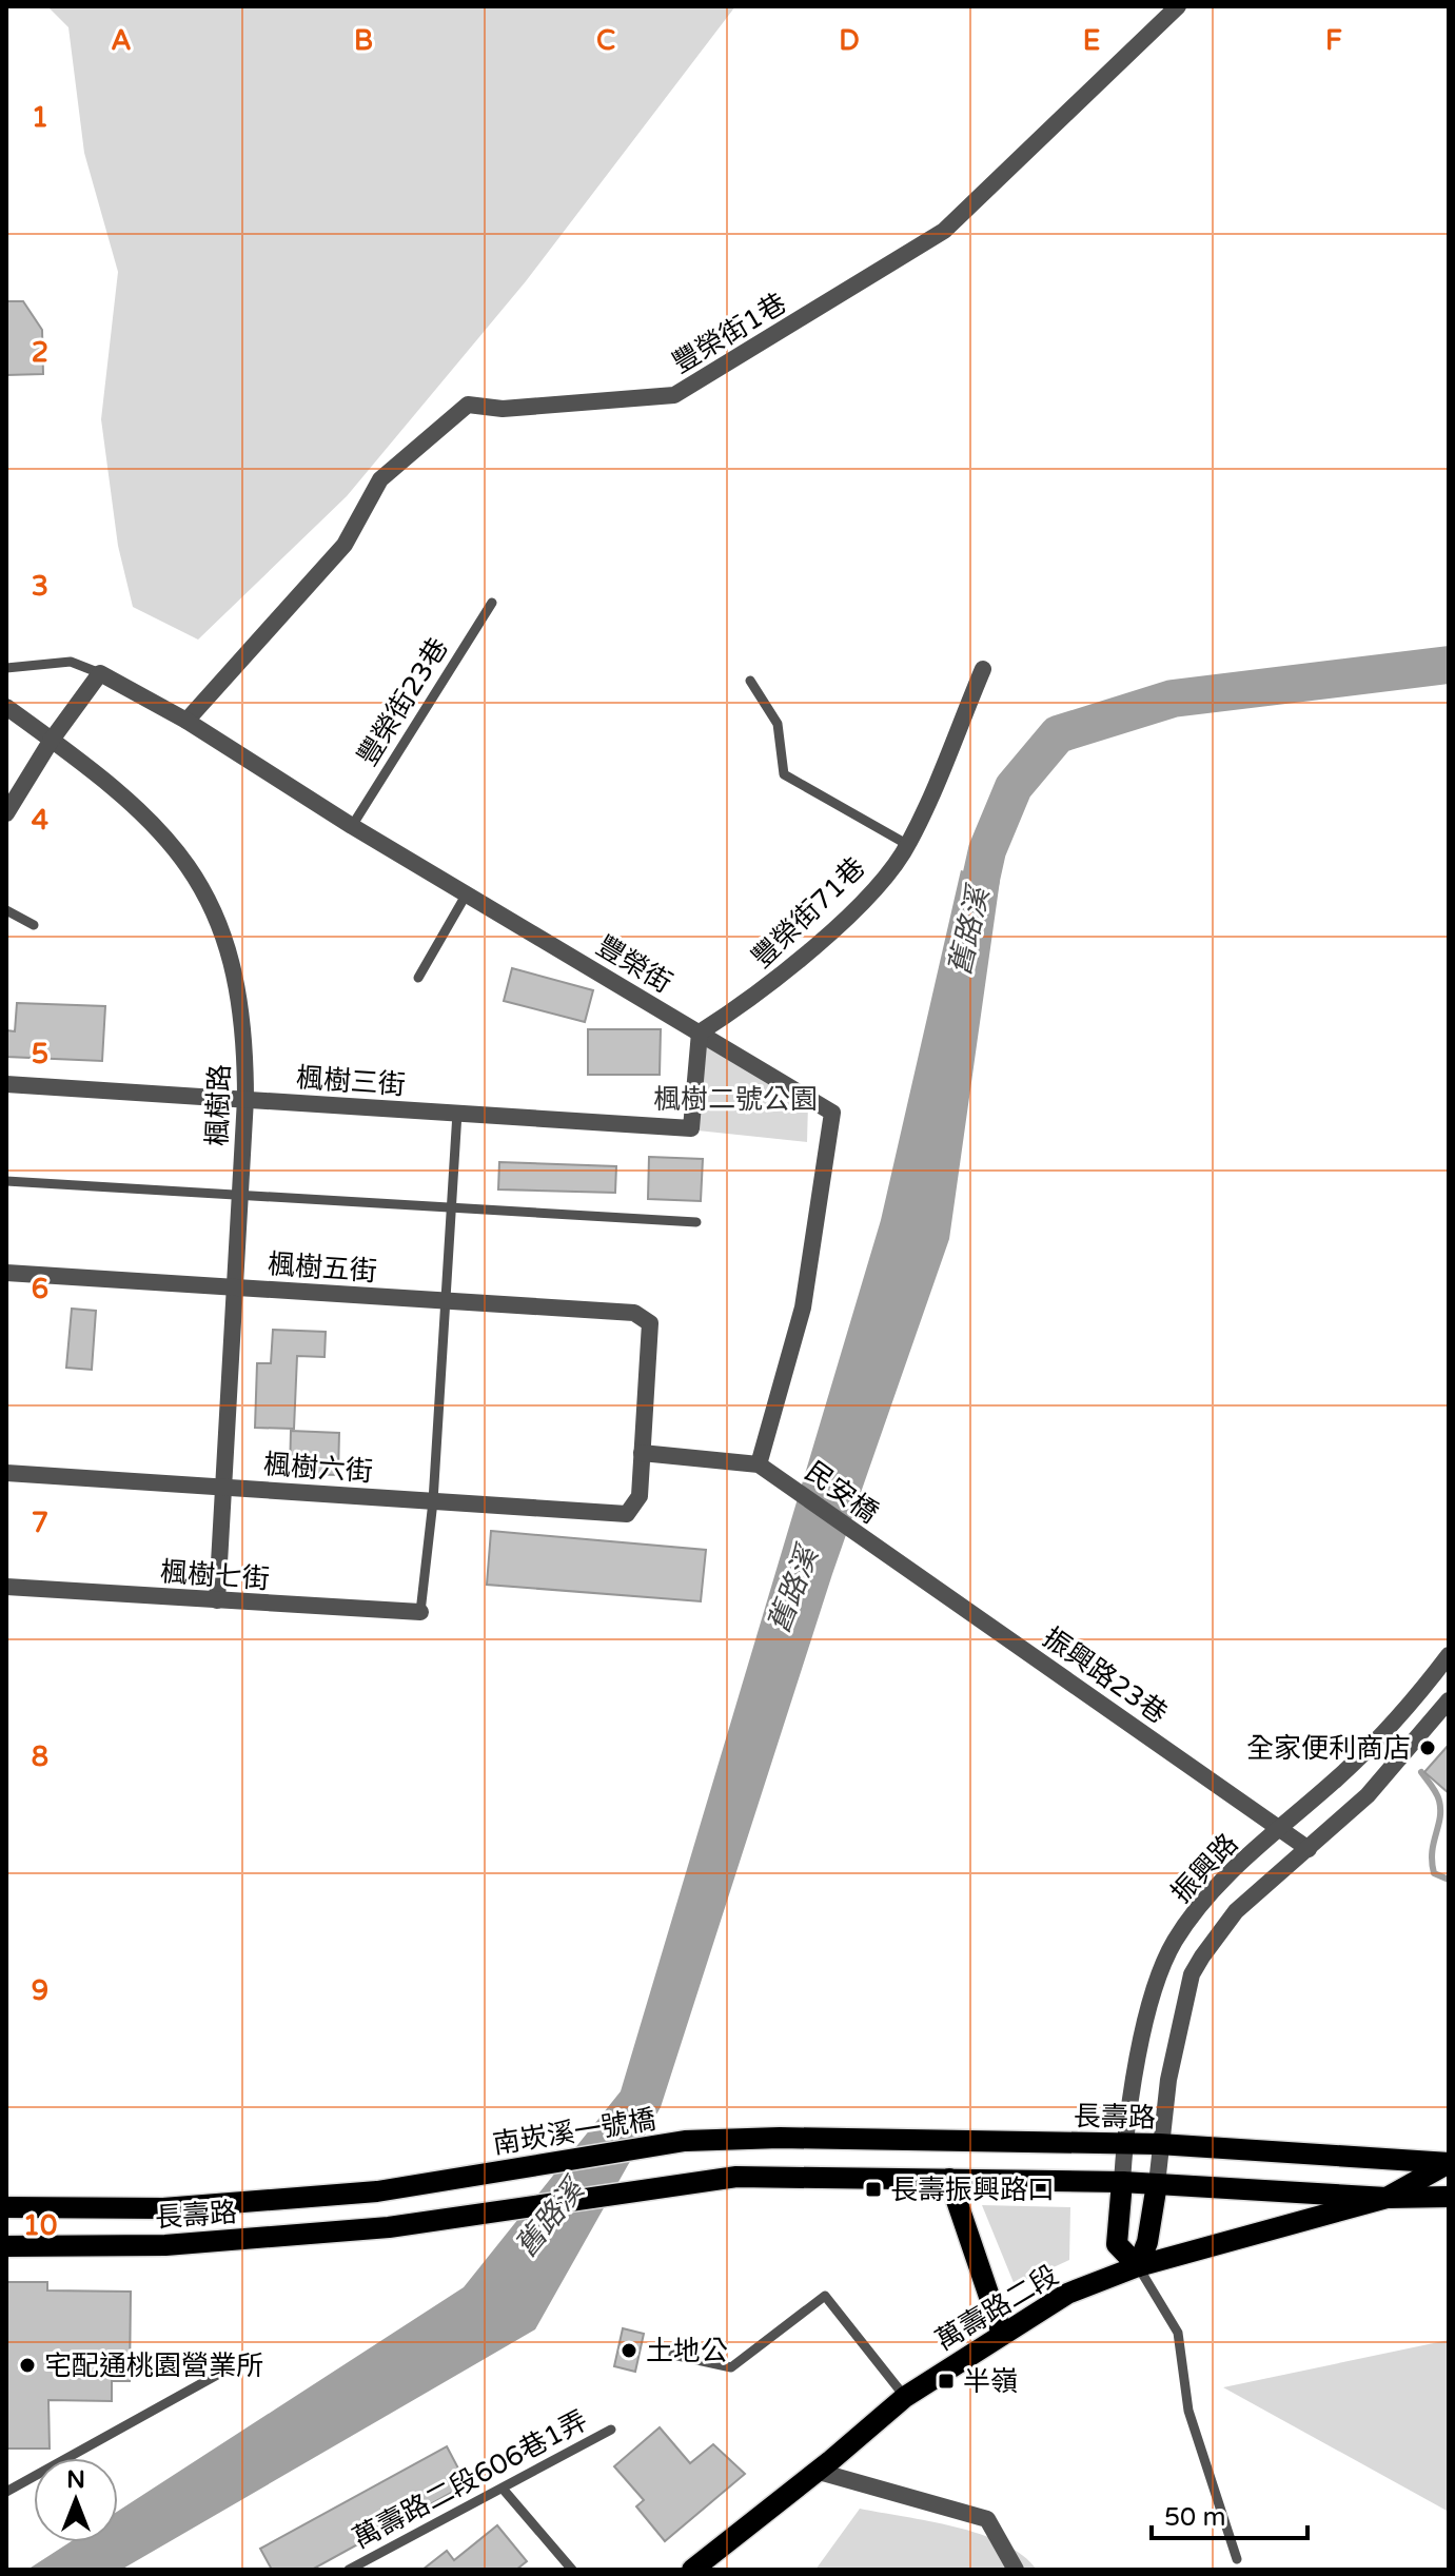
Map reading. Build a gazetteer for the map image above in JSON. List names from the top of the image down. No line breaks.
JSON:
{"streets":{"main road":["長壽路","南崁溪一號橋","萬壽路二段"],"street":["豐榮街1巷","豐榮街71巷","豐榮街","楓樹三街","楓樹路","楓樹五街","楓樹六街","民安橋","楓樹七街","振興路23巷","振興路"],"lane":["豐榮街23巷","萬壽路二段606巷1弄"]},"crossings":[["豐榮街1巷","豐榮街"],["豐榮街23巷","豐榮街"],["豐榮街71巷","豐榮街"],["豐榮街71巷","楓樹三街"],["豐榮街","楓樹三街"],["豐榮街","民安橋"],["楓樹三街","楓樹路"],["楓樹路","楓樹五街"],["楓樹路","楓樹六街"],["楓樹路","楓樹七街"],["楓樹五街","楓樹六街"],["民安橋","振興路23巷"],["振興路23巷","振興路"],["振興路","長壽路"],["長壽路","南崁溪一號橋"],["長壽路","萬壽路二段"]],"water":["舊路溪"],"parks":["楓樹二號公園"],"places":{"other":["全家便利商店","土地公","宅配通桃園營業所"],"transit":["長壽振興路口","半嶺"]},"scale_bar":"50 m","north":"top","grid":{"columns":["A","B","C","D","E","F"],"rows":["1","2","3","4","5","6","7","8","9","10"]}}
